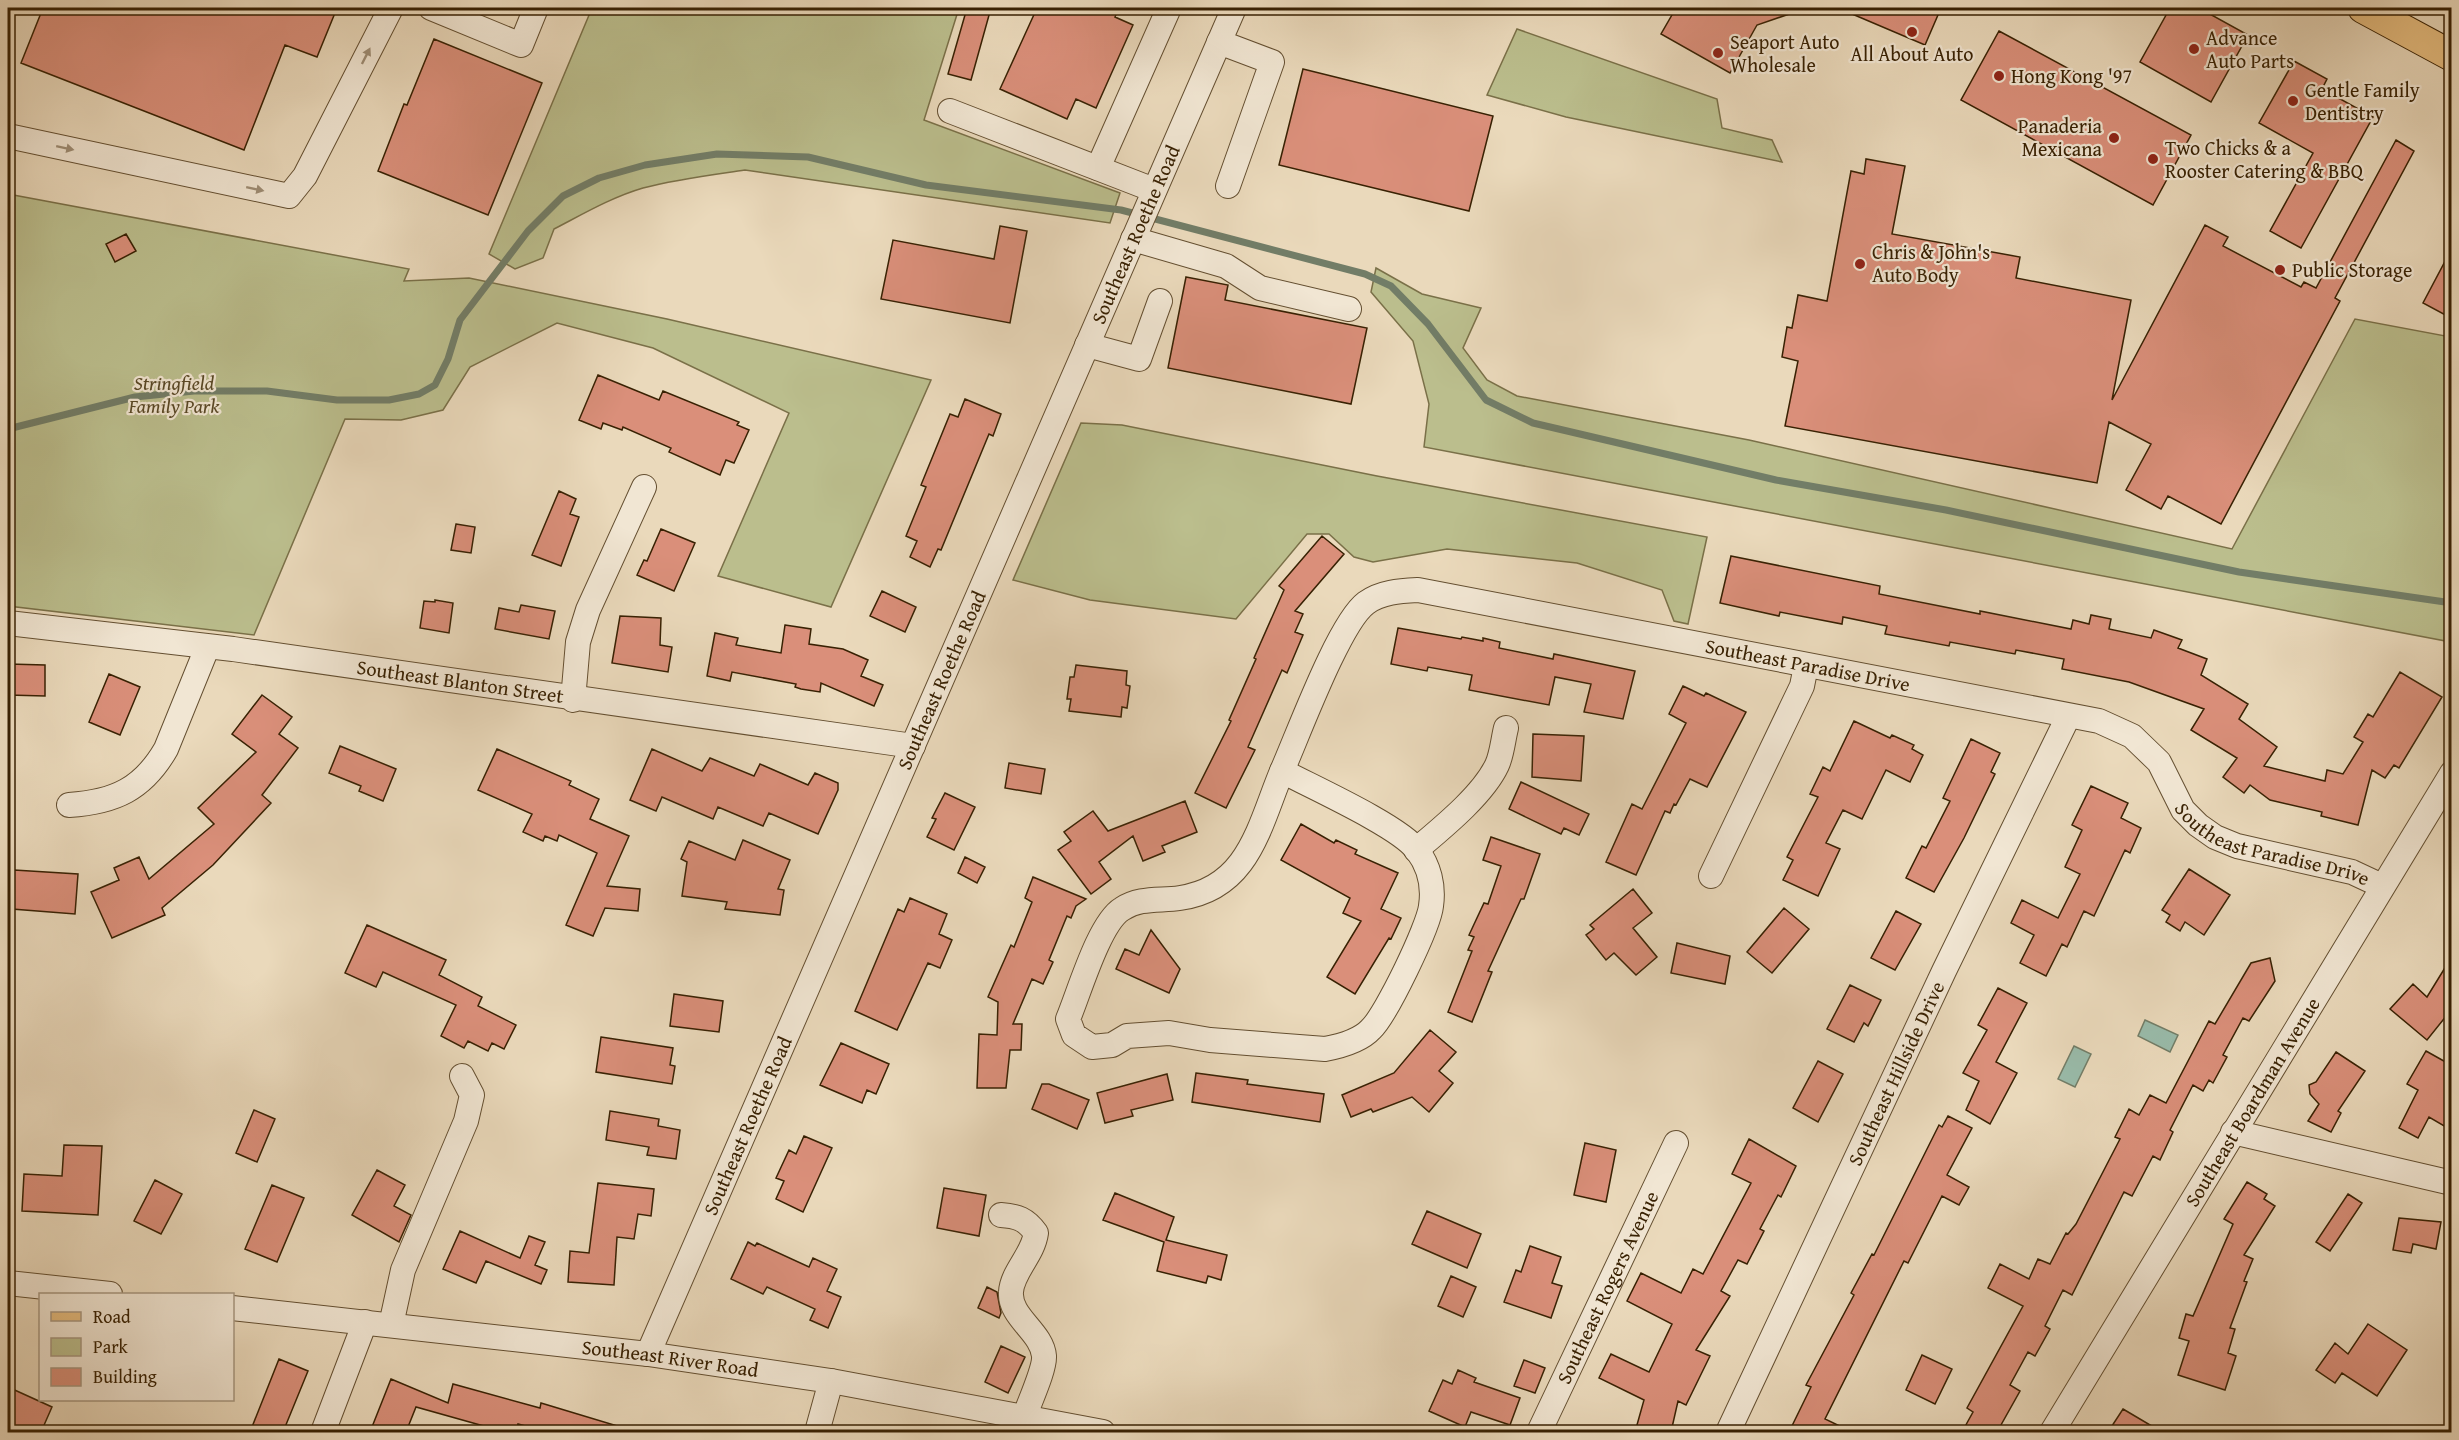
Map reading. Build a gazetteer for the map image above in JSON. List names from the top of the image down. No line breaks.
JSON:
{"streets":{"street":["Southeast Roethe Road","Southeast Paradise Drive","Southeast Blanton Street","Southeast Hillside Drive","Southeast Boardman Avenue","Southeast Rogers Avenue","Southeast River Road"]},"crossings":[["Southeast Roethe Road","Southeast Blanton Street"],["Southeast Roethe Road","Southeast River Road"],["Southeast Paradise Drive","Southeast Hillside Drive"],["Southeast Paradise Drive","Southeast Boardman Avenue"]],"parks":["Stringfield Family Park"],"places":["All About Auto","Advance Auto Parts","Seaport Auto Wholesale","Hong Kong '97","Gentle Family Dentistry","Panaderia Mexicana","Two Chicks & a Rooster Catering & BBQ","Chris & John's Auto Body","Public Storage"],"legend":["Road","Park","Building"]}
